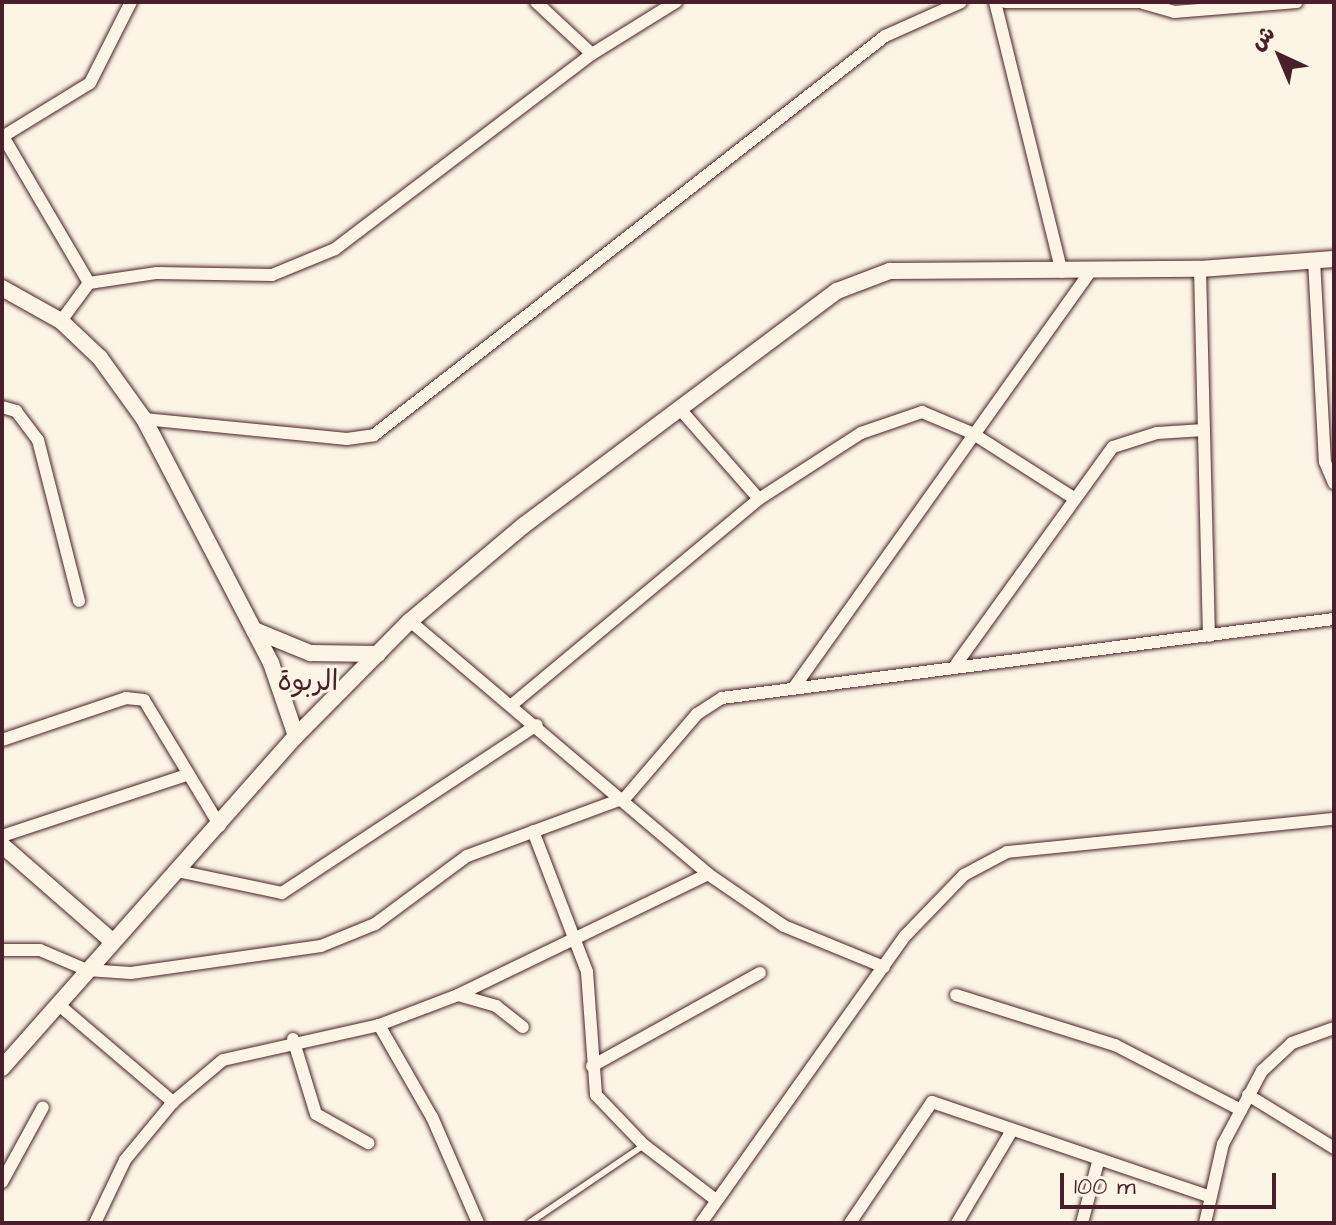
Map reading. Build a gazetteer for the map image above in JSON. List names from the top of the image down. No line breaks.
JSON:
{"districts":["الربوة"],"scale_bar":"100 m","north":"top left"}
